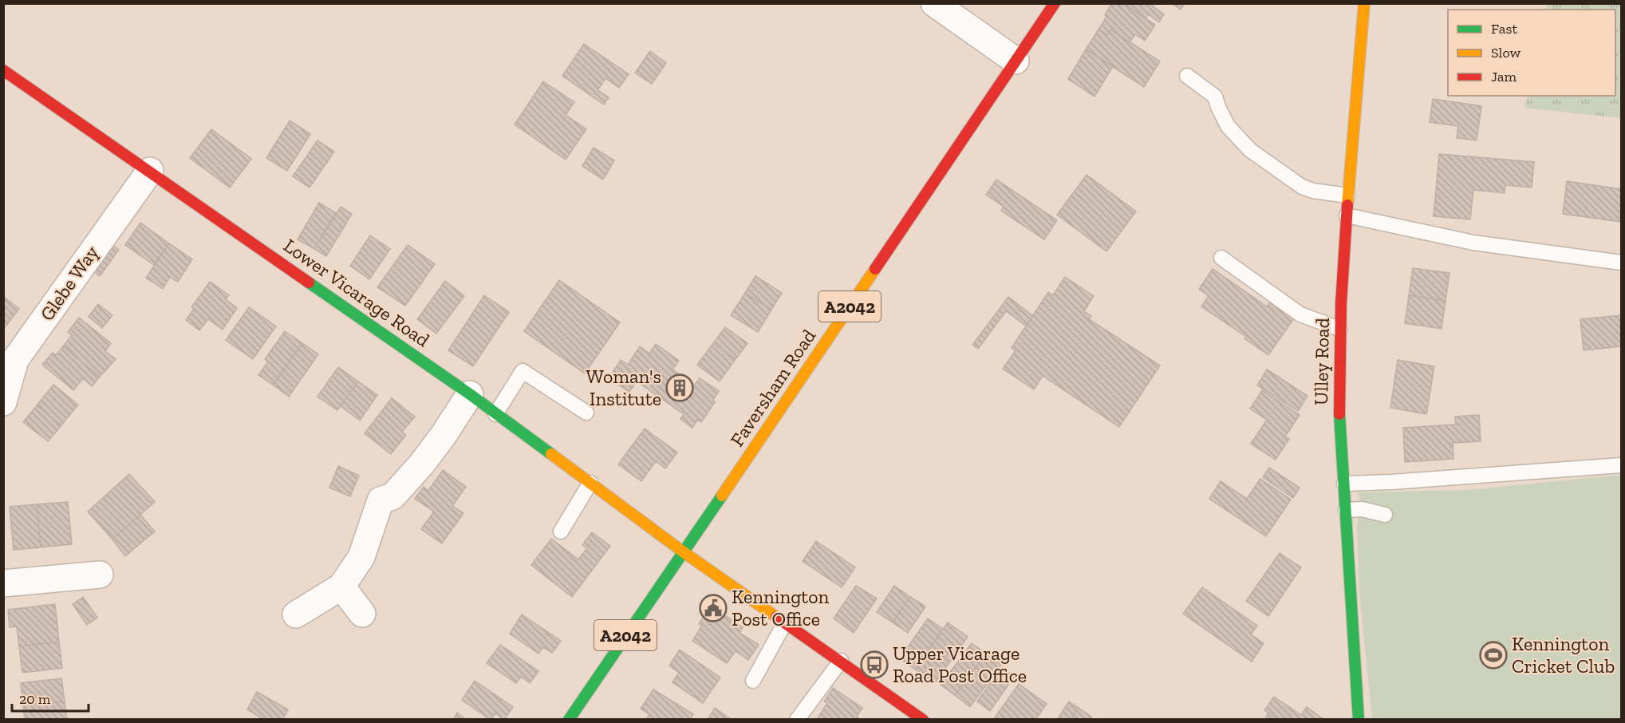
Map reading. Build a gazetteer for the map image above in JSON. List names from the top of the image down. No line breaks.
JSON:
{"streets":{"street":["Glebe Way","Lower Vicarage Road","A2042","Ulley Road","Faversham Road"]},"crossings":[["Glebe Way","Lower Vicarage Road"],["Lower Vicarage Road","Faversham Road"]],"places":{"building":["Woman's Institute"],"public building":["Kennington Post Office"],"sports":["Kennington Cricket Club"],"bus stop":["Upper Vicarage Road Post Office"]},"legend":["Fast","Slow","Jam"],"scale_bar":"20 m"}
